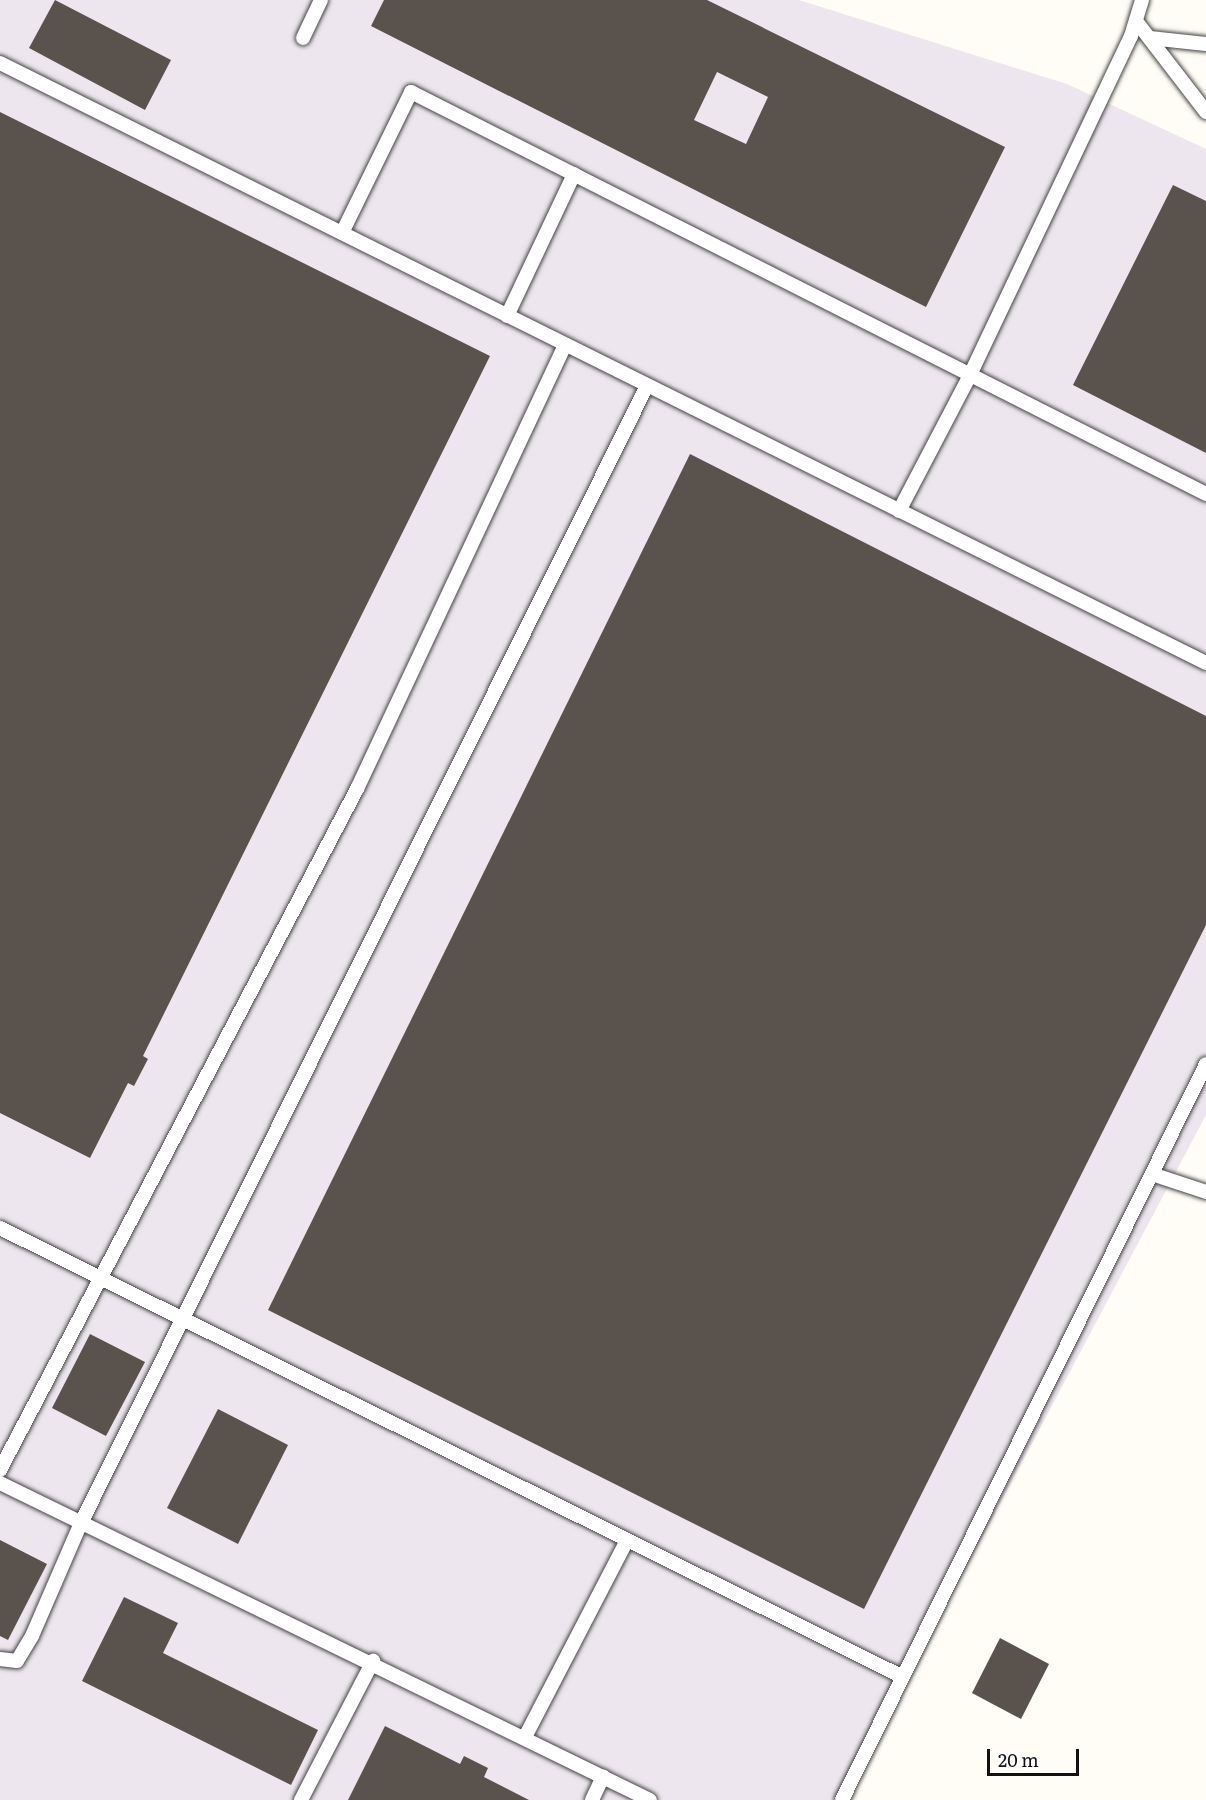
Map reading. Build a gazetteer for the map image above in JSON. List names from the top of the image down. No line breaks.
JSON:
{"scale_bar":"20 m"}
